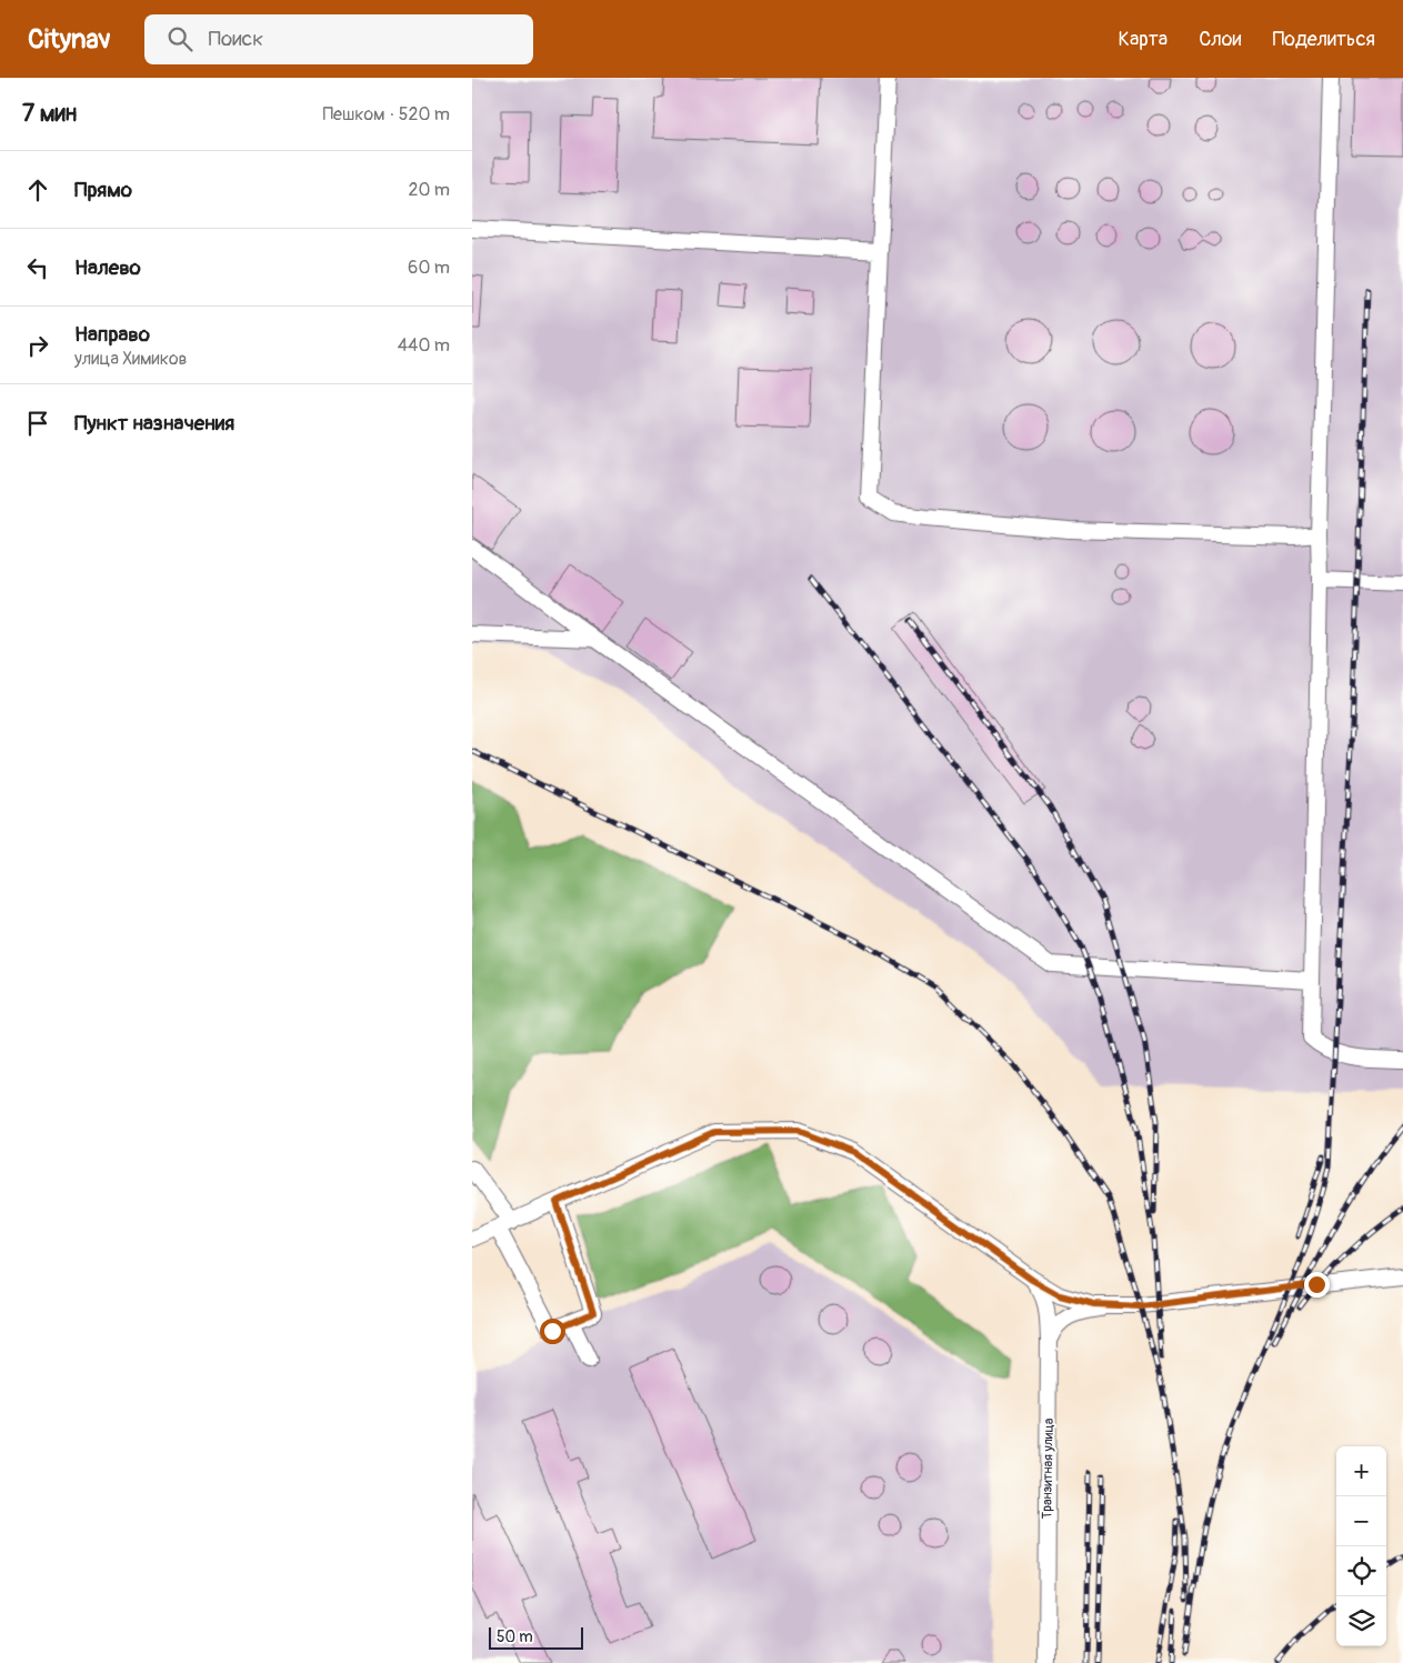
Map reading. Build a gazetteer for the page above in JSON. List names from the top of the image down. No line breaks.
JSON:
{"streets":{"street":["Транзитная улица"]},"scale_bar":"50 m","page":{"header":"Citynav","search":"Поиск","nav":["Карта","Слои","Поделиться"],"heading":["7 мин","Пешком · 520 m"],"list":[["Прямо","20 m"],["Налево","60 m"],["Направо","улица Химиков","440 m"],"Пункт назначения"],"map_buttons":["+","−"],"scale":"50 m"}}
